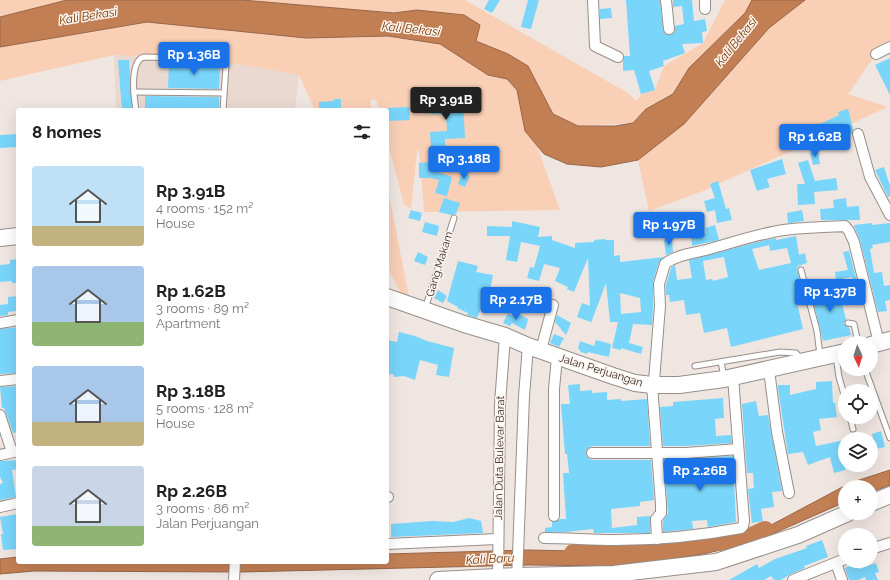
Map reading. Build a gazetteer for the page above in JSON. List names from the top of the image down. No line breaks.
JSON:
{"streets":{"main road":["Jalan Perjuangan"],"street":["Jalan Duta Bulevar Barat"],"lane":["Gang Makam"]},"crossings":[["Gang Makam","Jalan Perjuangan"],["Jalan Perjuangan","Jalan Duta Bulevar Barat"]],"water":["Kali Bekasi","Kali Baru"],"north":"bottom","page":{"price":["Rp 1.36B","Rp 3.91B","Rp 1.62B","Rp 3.18B","Rp 1.97B","Rp 1.37B","Rp 2.17B","Rp 2.26B"],"heading":"8 homes","list":[{"name":"Rp 3.91B","note":"4 rooms · 152 m² · House"},{"name":"Rp 1.62B","note":"3 rooms · 89 m² · Apartment"},{"name":"Rp 3.18B","note":"5 rooms · 128 m² · House"},{"name":"Rp 2.26B","note":"3 rooms · 86 m² · Jalan Perjuangan"}],"map_buttons":["+","−"]}}
